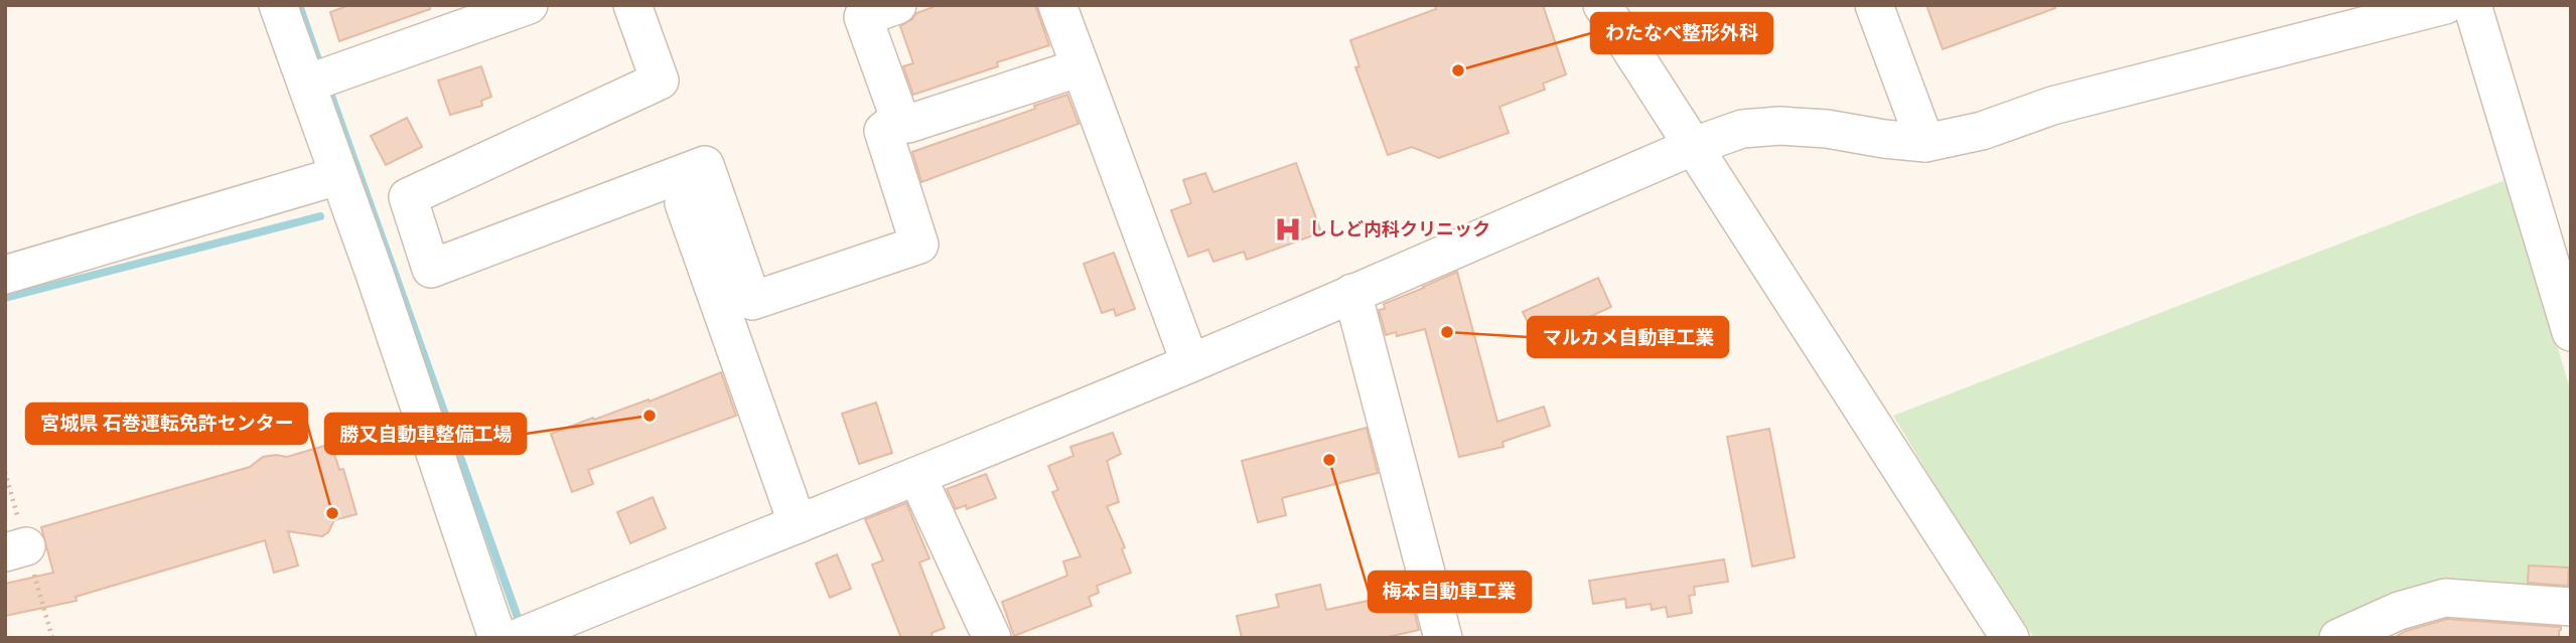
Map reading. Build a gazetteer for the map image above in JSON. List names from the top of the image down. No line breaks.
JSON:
{"places":{"other":["わたなべ整形外科","マルカメ自動車工業","勝又自動車整備工場","梅本自動車工業","宮城県 石巻運転免許センター"],"hospital":["ししど内科クリニック"]}}
